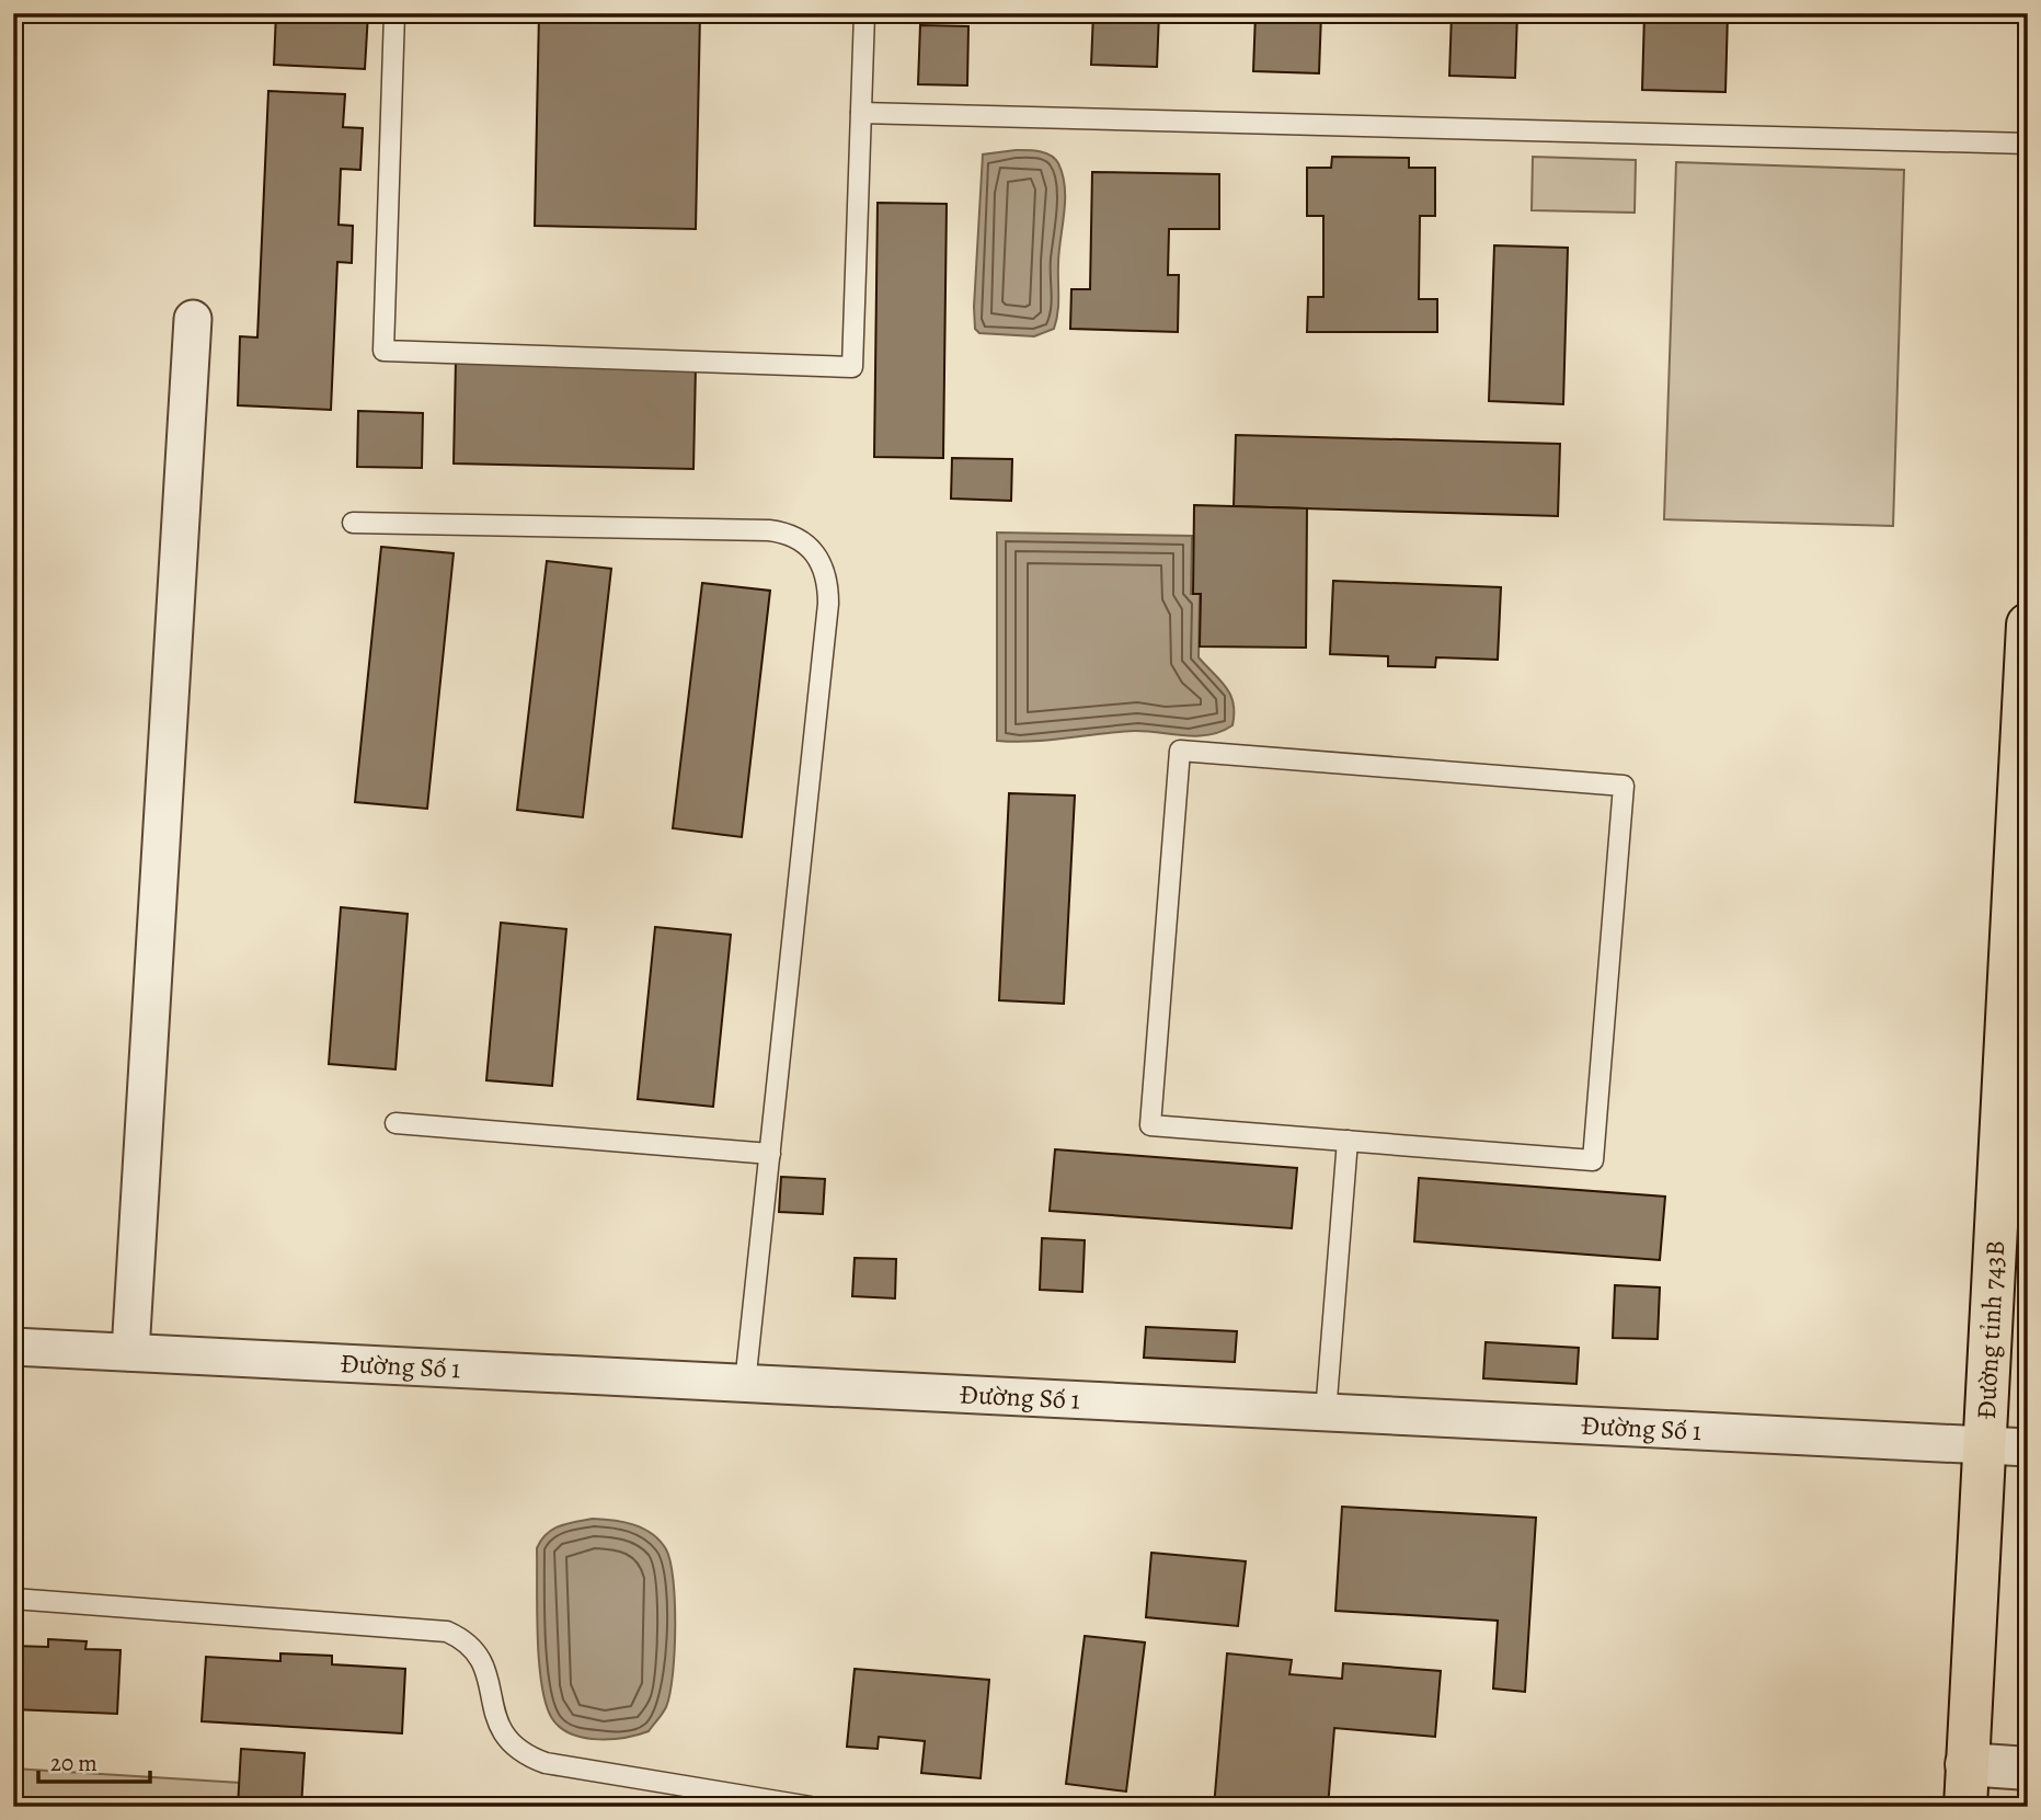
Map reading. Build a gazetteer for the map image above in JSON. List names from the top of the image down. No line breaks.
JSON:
{"streets":{"main road":["Đường tỉnh 743B"],"street":["Đường Số 1"]},"crossings":[["Đường tỉnh 743B","Đường Số 1"]],"scale_bar":"20 m"}
